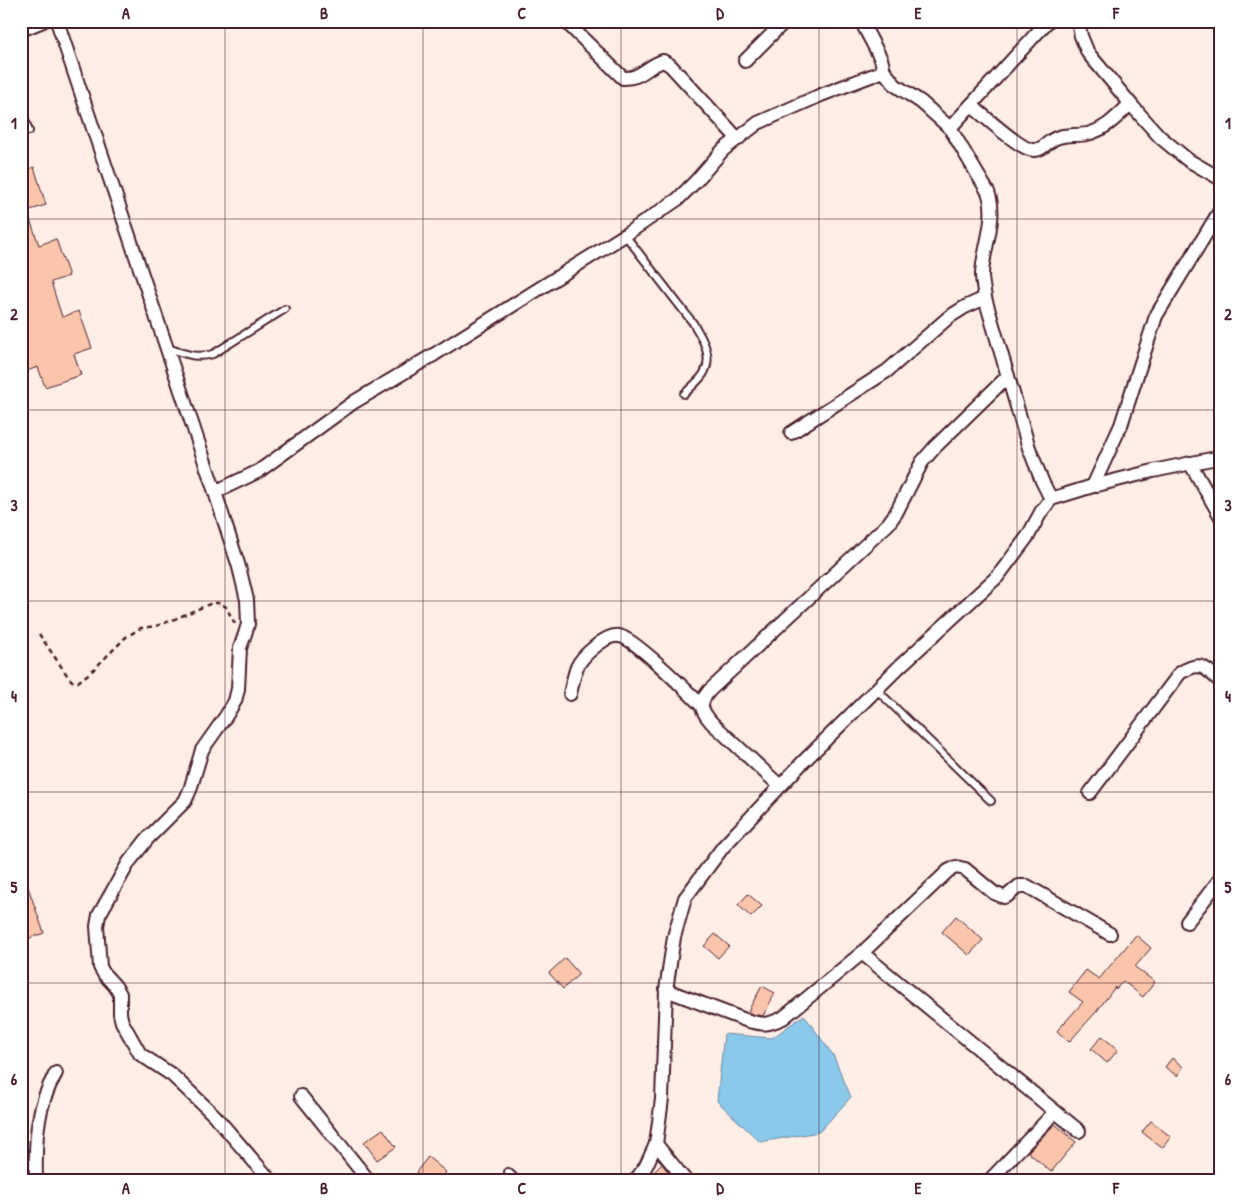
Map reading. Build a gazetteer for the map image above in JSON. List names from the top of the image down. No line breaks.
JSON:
{"grid":{"columns":["A","B","C","D","E","F"],"rows":["1","2","3","4","5","6"]}}
